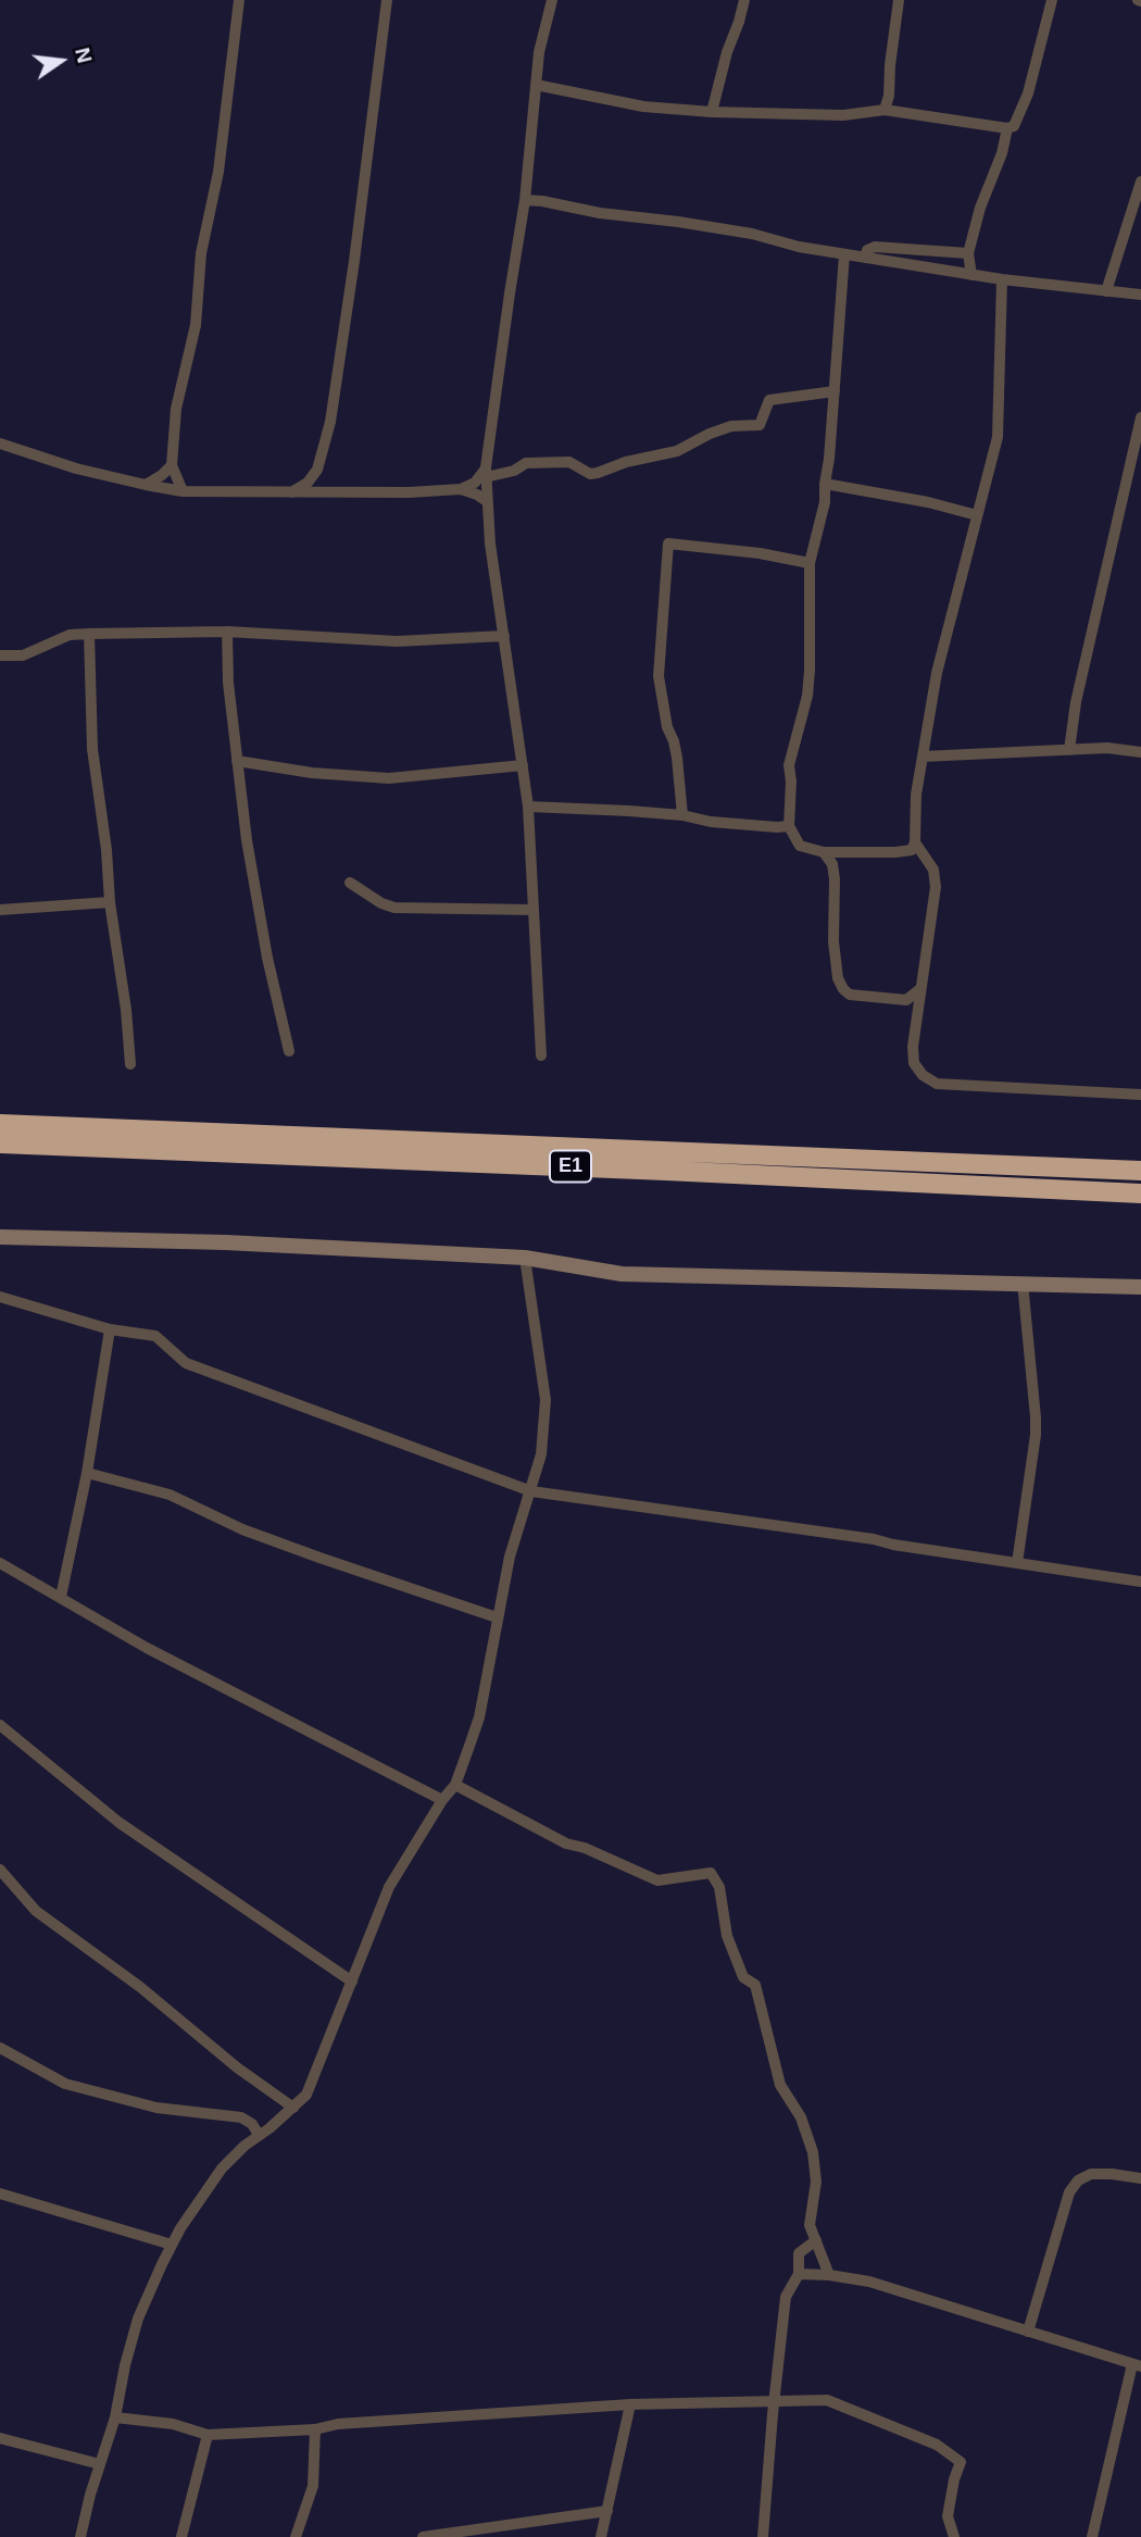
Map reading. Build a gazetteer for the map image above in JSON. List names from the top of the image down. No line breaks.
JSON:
{"streets":{"highway":["E1"]},"north":"right"}
